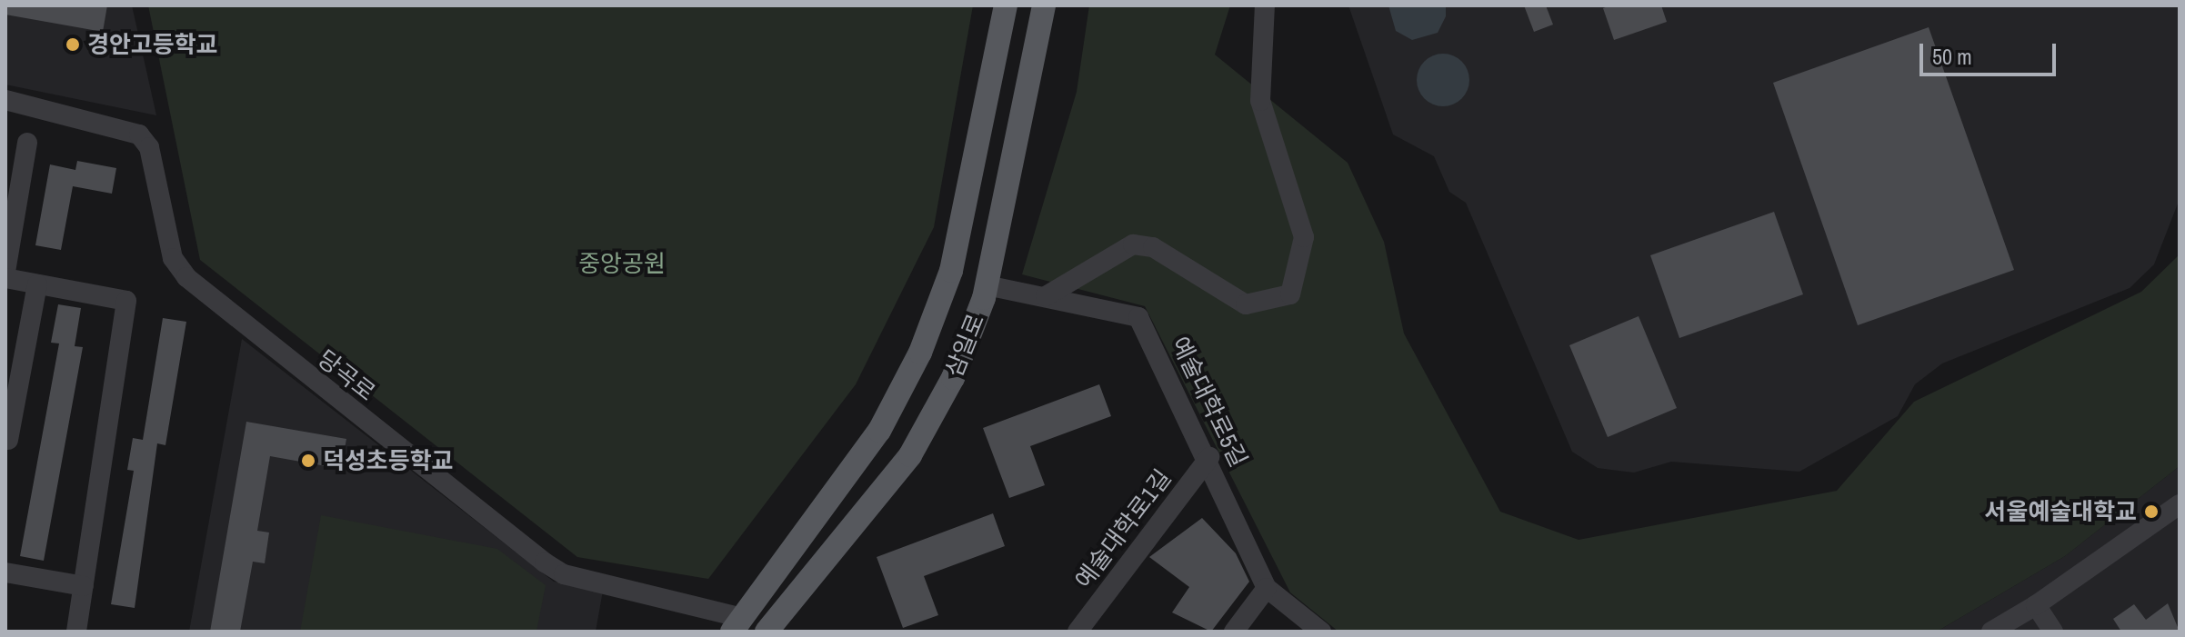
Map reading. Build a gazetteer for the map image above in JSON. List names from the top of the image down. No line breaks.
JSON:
{"streets":{"main road":["삼일로"],"street":["당곡로","예술대학로5길","예술대학로1길"]},"crossings":[["삼일로","당곡로"],["삼일로","예술대학로5길"],["예술대학로5길","예술대학로1길"]],"parks":["중앙공원"],"places":["경안고등학교","덕성초등학교","서울예술대학교"],"scale_bar":"50 m"}
